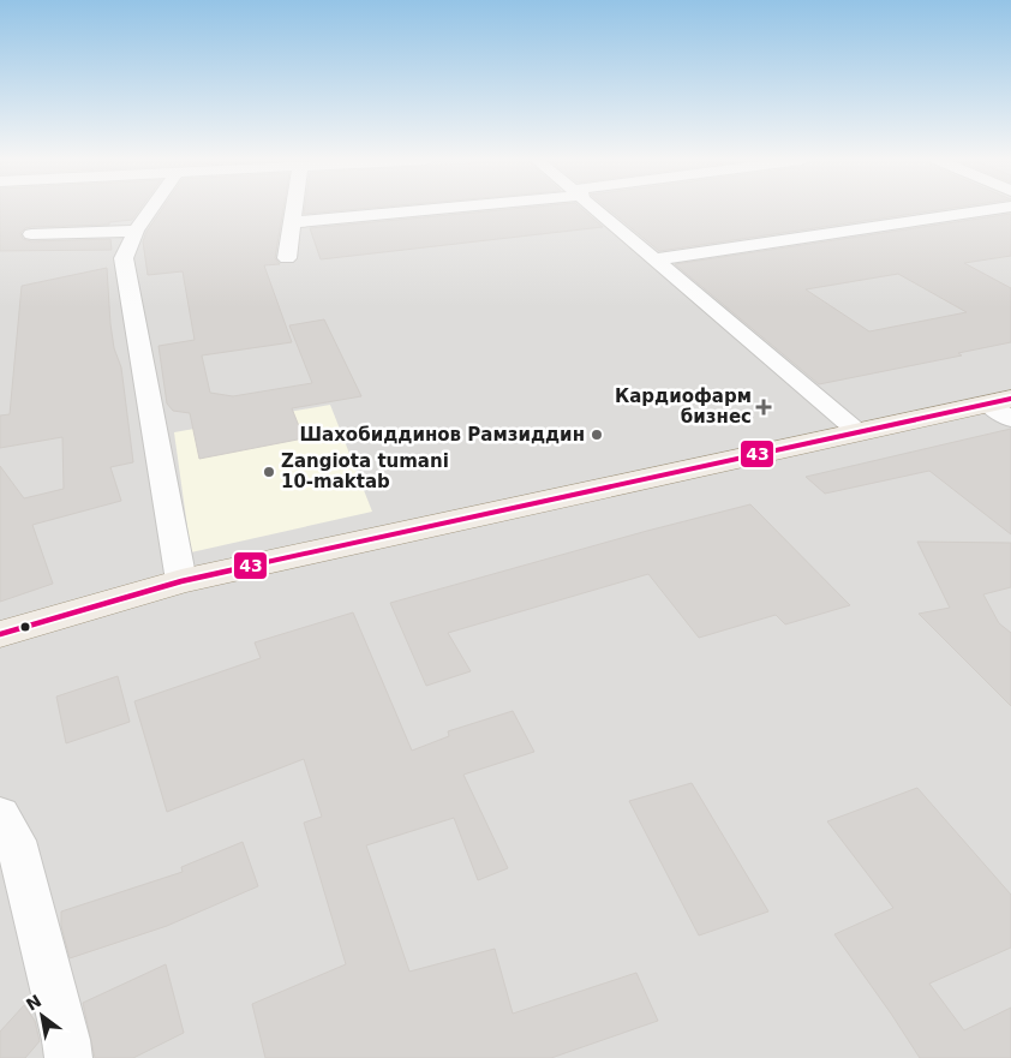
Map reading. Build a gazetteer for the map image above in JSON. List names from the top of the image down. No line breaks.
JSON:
{"places":{"health":["Кардиофарм бизнес"],"other":["Шахобиддинов Рамзиддин","Zangiota tumani 10-maktab"]},"lines":["transit line 43"],"north":"top left"}
